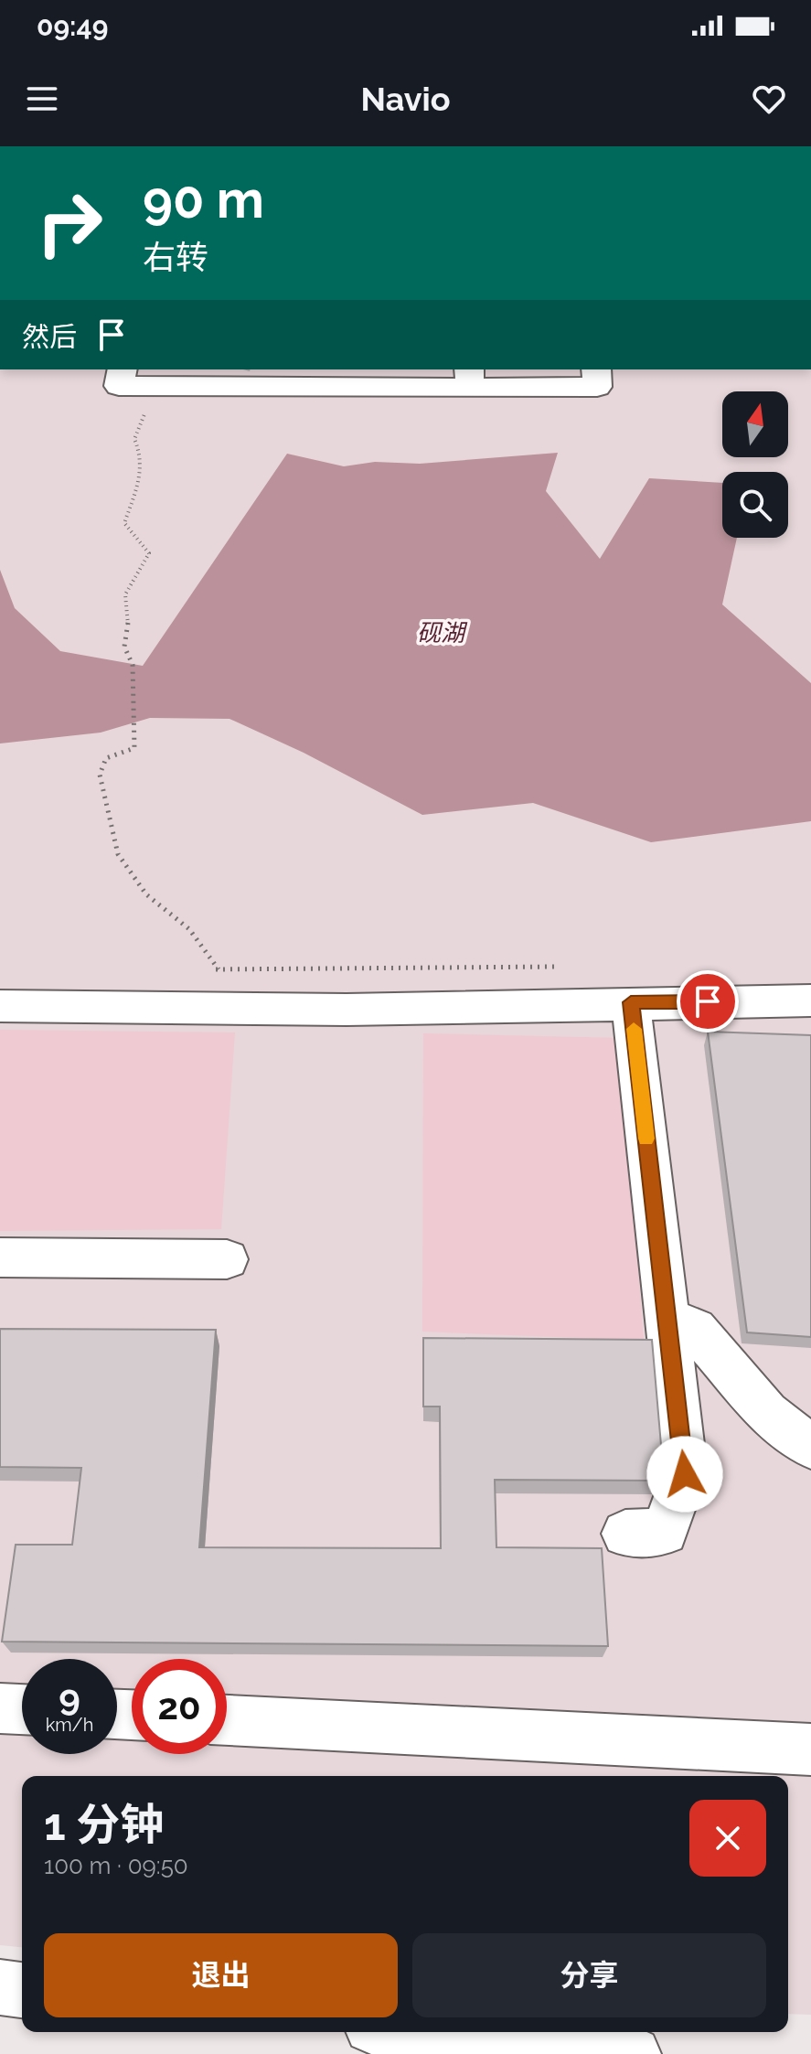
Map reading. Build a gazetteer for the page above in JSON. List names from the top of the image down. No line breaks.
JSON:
{"water":["砚湖"],"north":"top","page":{"status":"09:49","header":"Navio","turn":["90 m","右转"],"then":"然后","speed":"9 km/h","limit":"20","heading":["1 分钟","100 m · 09:50"],"buttons":["退出","分享"]}}
